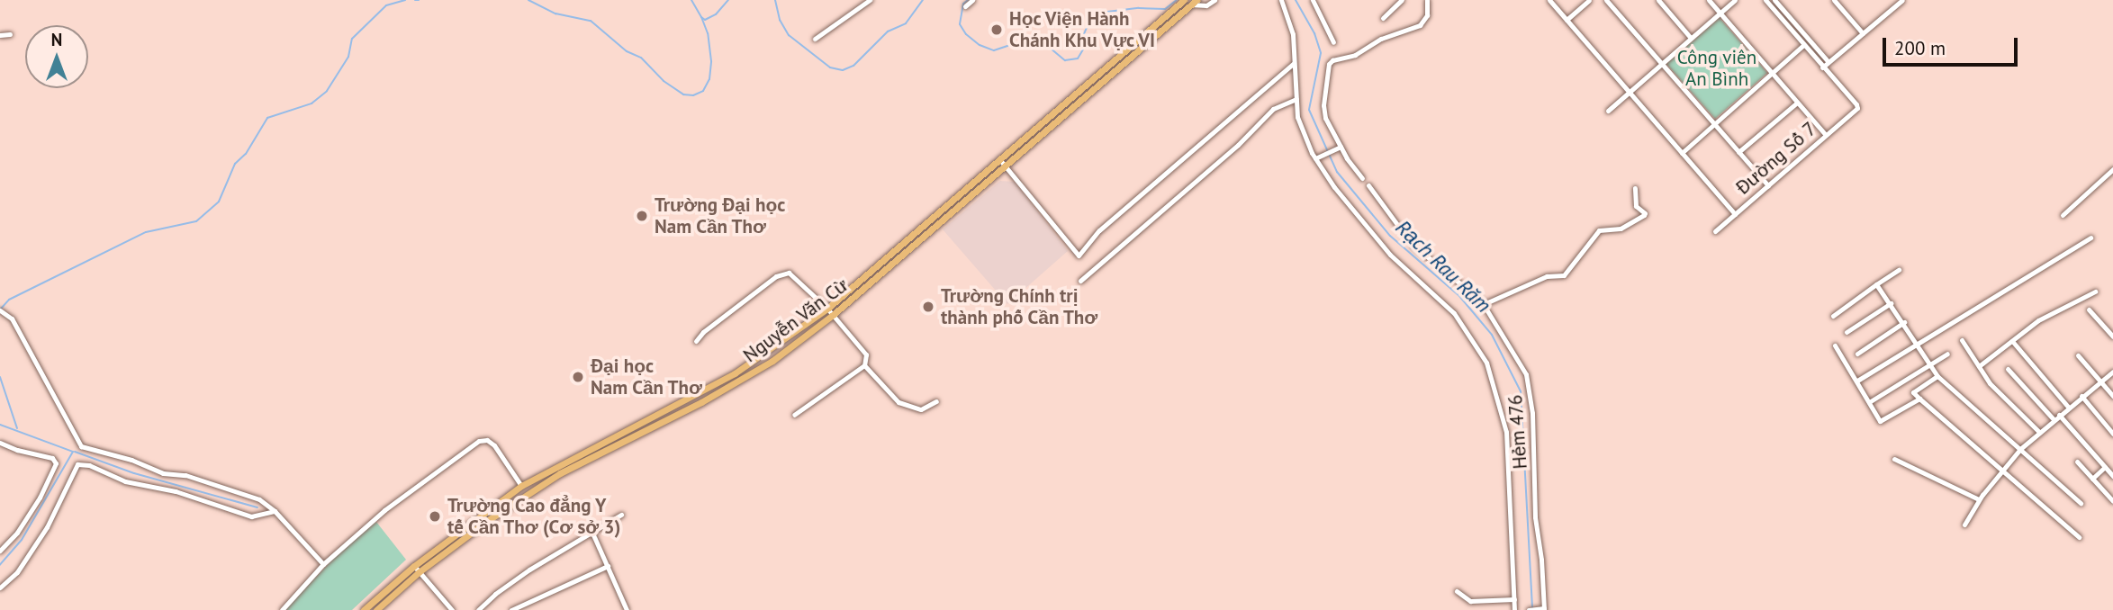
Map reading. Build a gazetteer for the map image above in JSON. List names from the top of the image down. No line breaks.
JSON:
{"streets":{"main road":["Nguyễn Văn Cừ"],"street":["Đường Số 7","Hẻm 476"]},"water":["Rạch Rau Răm"],"parks":["Công viên An Bình"],"places":["Học Viện Hành Chánh Khu Vực VI","Trường Đại học Nam Cần Thơ","Trường Chính trị thành phố Cần Thơ","Đại học Nam Cần Thơ","Trường Cao đẳng Y tế Cần Thơ (Cơ sở 3)"],"scale_bar":"200 m","north":"top"}
